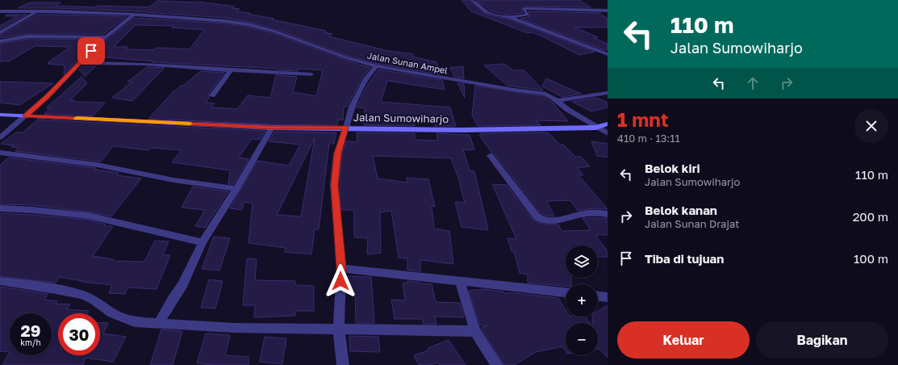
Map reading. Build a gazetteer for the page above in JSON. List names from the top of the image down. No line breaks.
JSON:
{"streets":{"street":["Jalan Sunan Ampel","Jalan Sumowiharjo"]},"crossings":[["Jalan Sunan Ampel","Jalan Sumowiharjo"]],"page":{"turn":["110 m","Jalan Sumowiharjo"],"heading":["1 mnt","410 m · 13:11"],"list":[{"name":"Belok kiri","note":"Jalan Sumowiharjo","value":"110 m"},{"name":"Belok kanan","note":"Jalan Sunan Drajat","value":"200 m"},{"name":"Tiba di tujuan","value":"100 m"}],"map_buttons":["+","−"],"speed":"29 km/h","limit":"30","buttons":["Keluar","Bagikan"]}}
